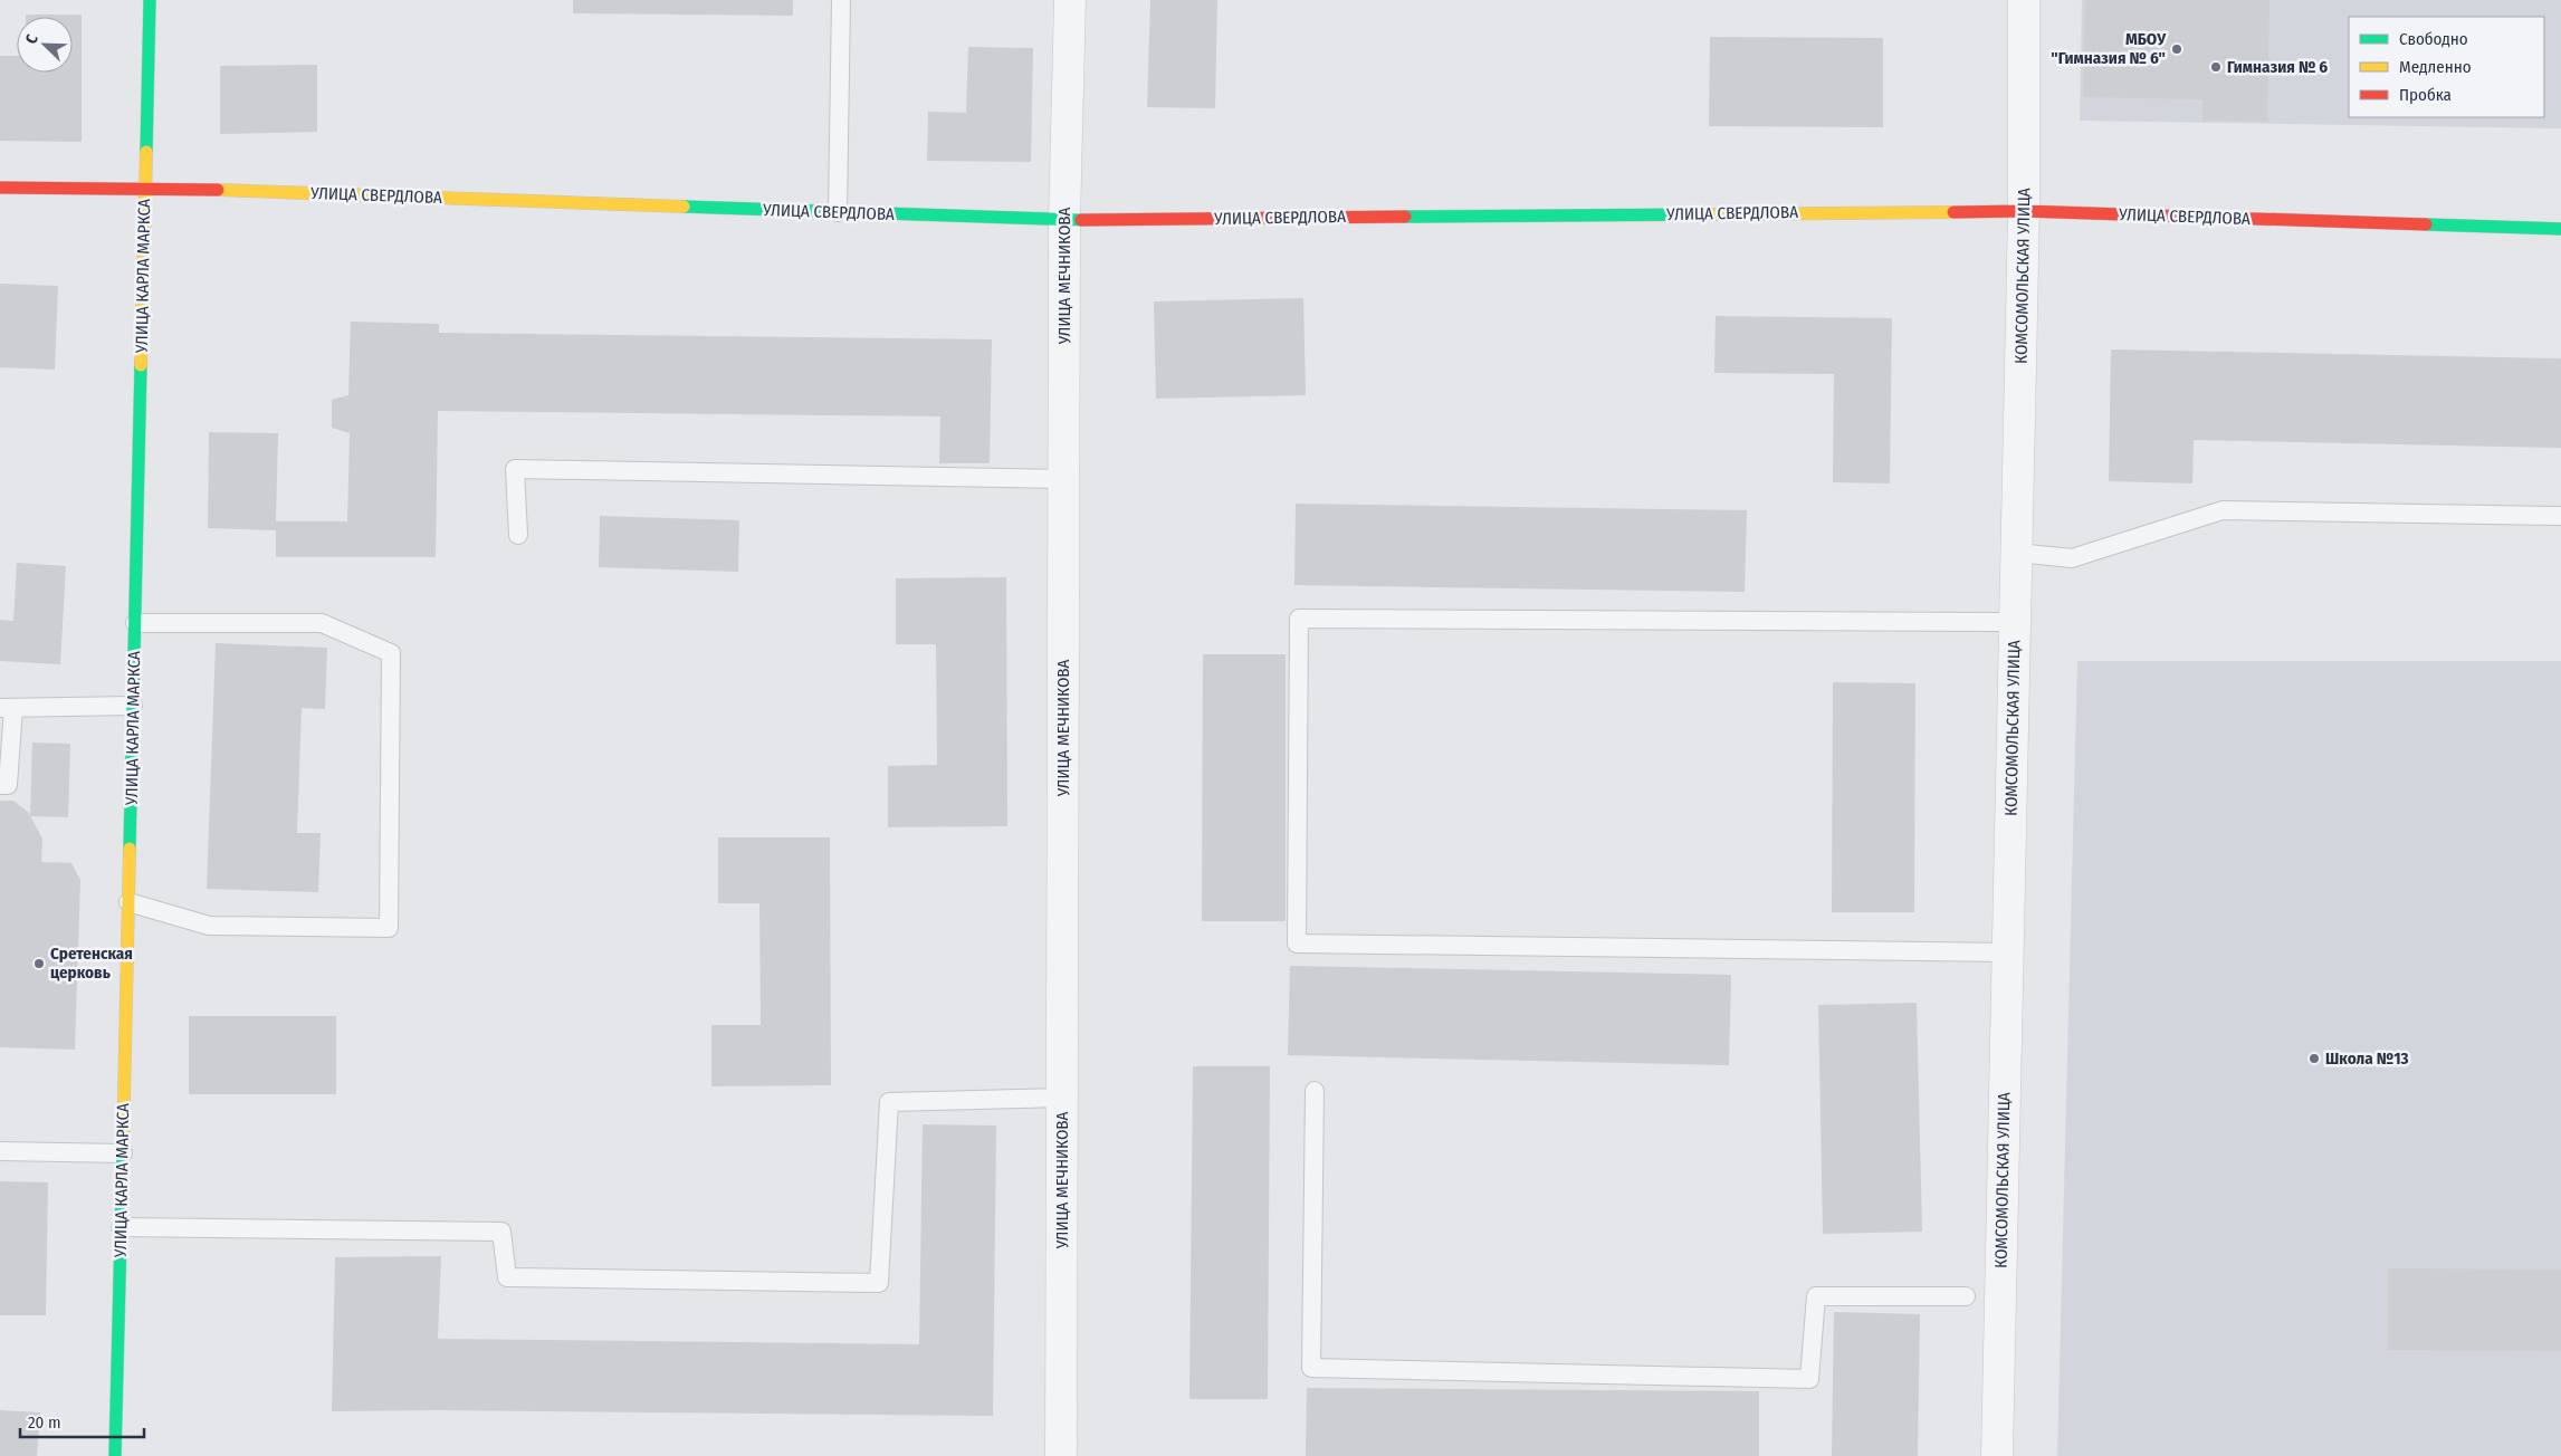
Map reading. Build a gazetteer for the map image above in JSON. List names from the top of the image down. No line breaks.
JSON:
{"streets":{"street":["УЛИЦА СВЕРДЛОВА","УЛИЦА КАРЛА МАРКСА","УЛИЦА МЕЧНИКОВА","КОМСОМОЛЬСКАЯ УЛИЦА"]},"crossings":[["УЛИЦА СВЕРДЛОВА","УЛИЦА КАРЛА МАРКСА"],["УЛИЦА СВЕРДЛОВА","УЛИЦА МЕЧНИКОВА"],["УЛИЦА СВЕРДЛОВА","КОМСОМОЛЬСКАЯ УЛИЦА"]],"places":["МБОУ \"Гимназия № 6\"","Гимназия № 6","Сретенская церковь","Школа №13"],"legend":["Свободно","Медленно","Пробка"],"scale_bar":"20 m","north":"top left"}
